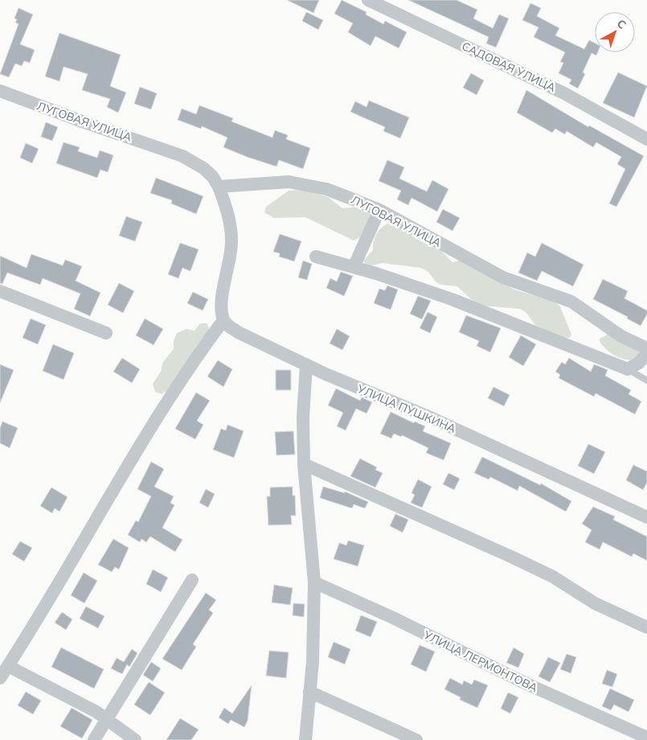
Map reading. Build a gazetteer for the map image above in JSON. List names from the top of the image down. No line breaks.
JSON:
{"streets":{"street":["САДОВАЯ УЛИЦА","ЛУГОВАЯ УЛИЦА","УЛИЦА ПУШКИНА","УЛИЦА ЛЕРМОНТОВА"]},"north":"top right"}
